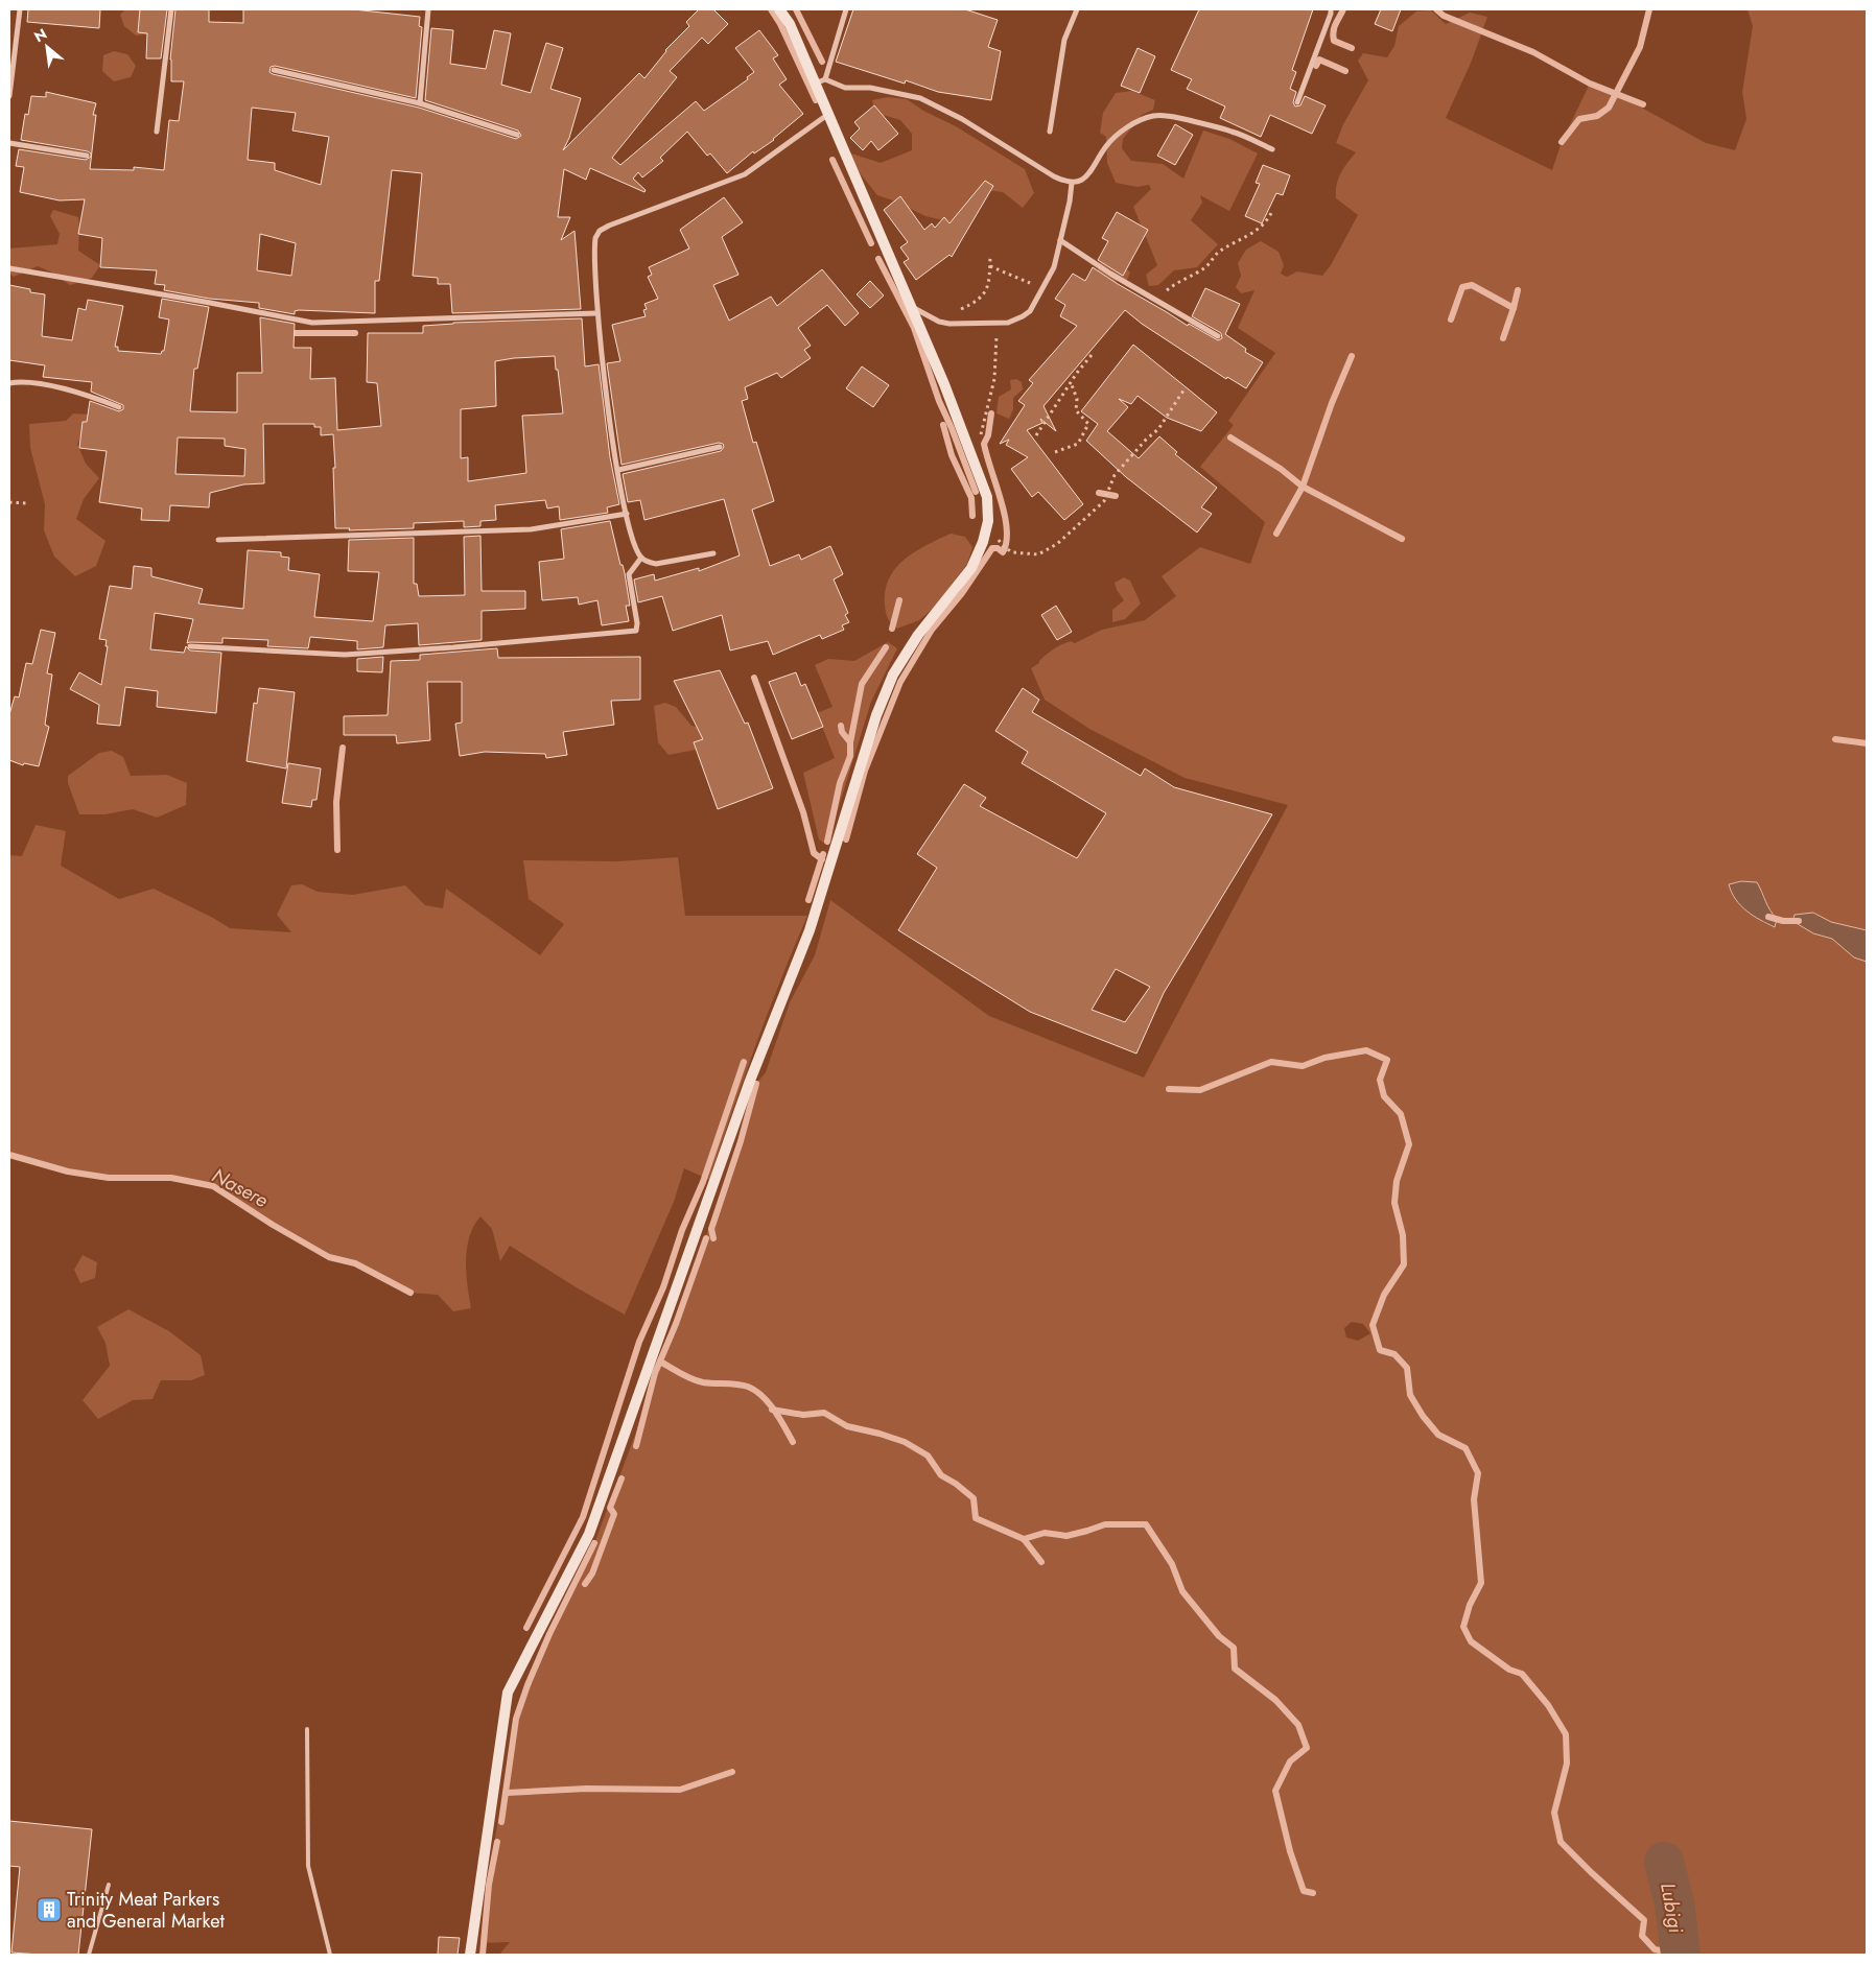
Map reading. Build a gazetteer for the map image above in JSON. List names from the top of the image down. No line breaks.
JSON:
{"water":["Nasere","Lubigi"],"places":{"building":["Trinity Meat Parkers and General Market"]},"north":"top left"}
